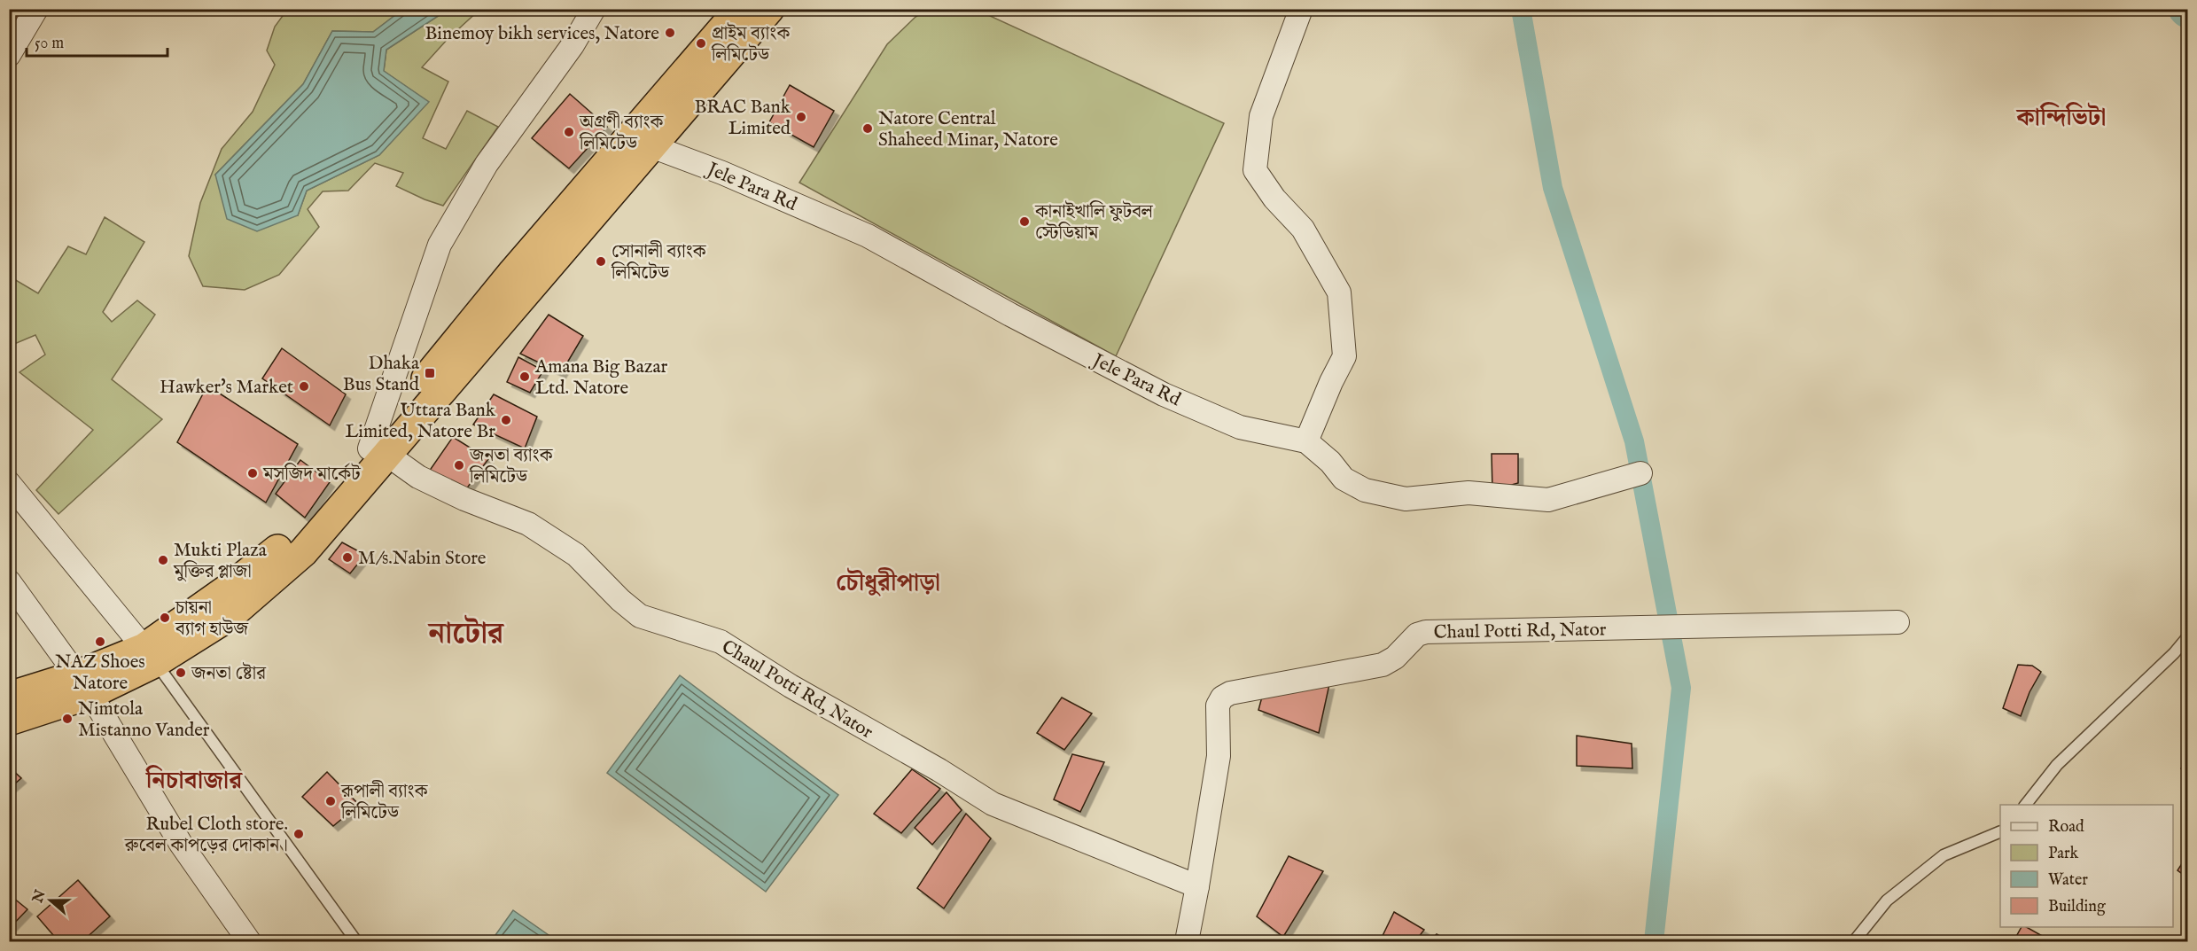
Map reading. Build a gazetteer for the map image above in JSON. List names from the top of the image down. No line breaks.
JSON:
{"streets":{"street":["Jele Para Rd","Chaul Potti Rd, Nator"]},"districts":["কান্দিভিটা","চৌধুরীপাড়া","নাটোর","নিচাবাজার"],"places":{"other":["Binemoy bikh services, Natore","প্রাইম ব্যাংক লিমিটেড","BRAC Bank Limited","Natore Central Shaheed Minar, Natore","অগ্রণী ব্যাংক লিমিটেড","কানাইখালি ফুটবল স্টেডিয়াম","সোনালী ব্যাংক লিমিটেড","Amana Big Bazar Ltd. Natore","Hawker's Market","Uttara Bank Limited, Natore Br","জনতা ব্যাংক লিমিটেড","মসজিদ মার্কেট","M/s.Nabin Store","Mukti Plaza মুক্তির প্লাজা","চায়না ব্যাগ হাউজ","NAZ Shoes Natore","জনতা ষ্টোর","Nimtola Mistanno Vander","রূপালী ব্যাংক লিমিটেড","Rubel Cloth store. রুবেল কাপড়ের দোকান।"],"transit":["Dhaka Bus Stand"]},"legend":["Road","Park","Water","Building"],"scale_bar":"50 m","north":"left"}
